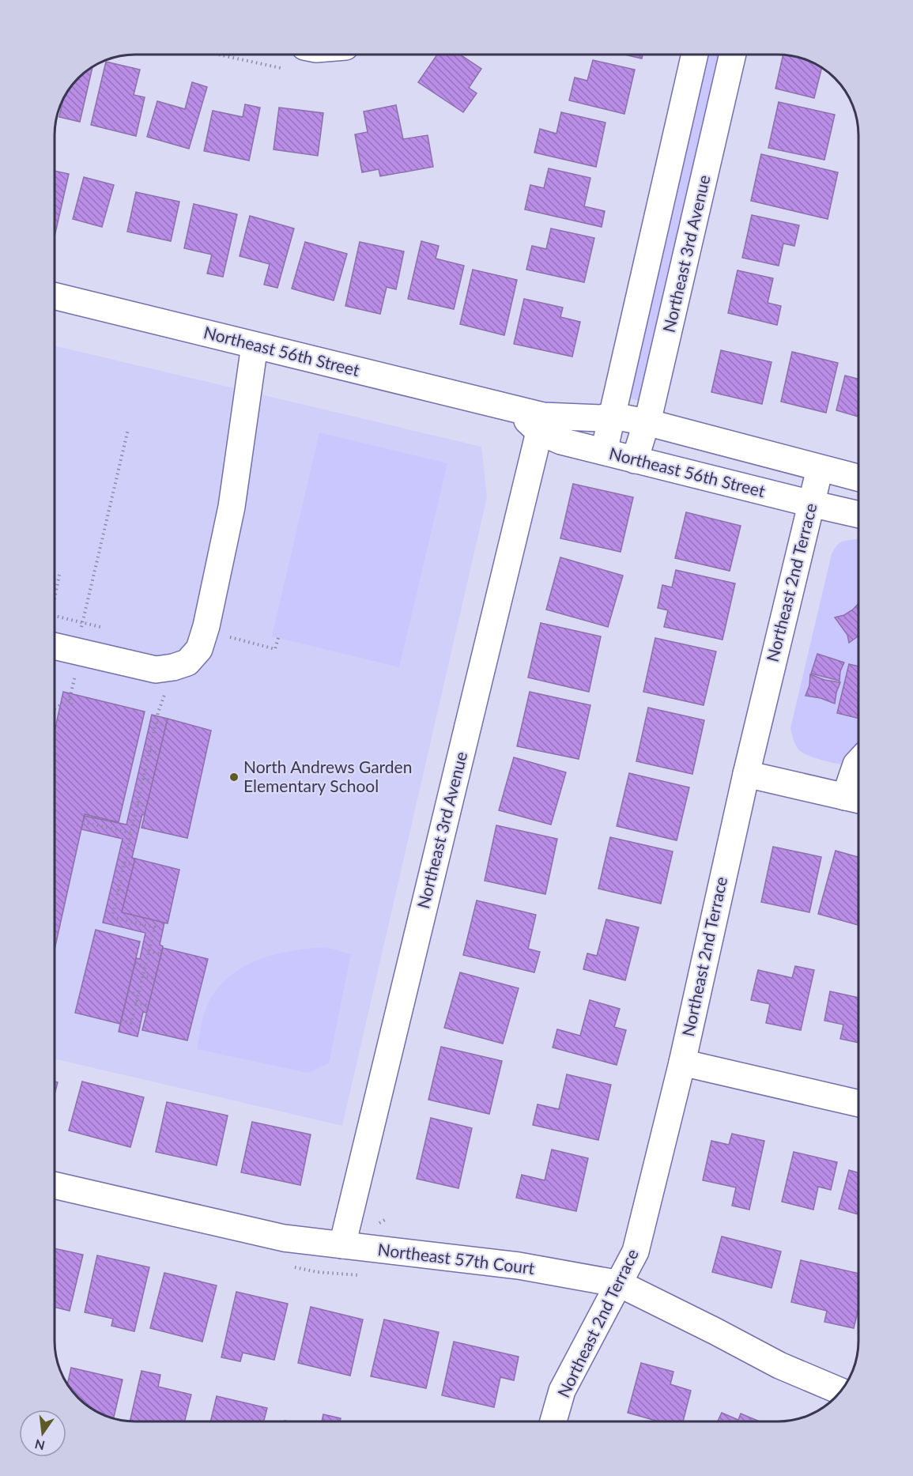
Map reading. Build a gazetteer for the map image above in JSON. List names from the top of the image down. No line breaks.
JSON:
{"streets":{"street":["Northeast 3rd Avenue","Northeast 56th Street","Northeast 2nd Terrace","Northeast 57th Court"]},"crossings":[["Northeast 3rd Avenue","Northeast 56th Street"],["Northeast 3rd Avenue","Northeast 57th Court"],["Northeast 56th Street","Northeast 2nd Terrace"],["Northeast 2nd Terrace","Northeast 57th Court"]],"places":["North Andrews Garden Elementary School"],"north":"bottom"}
